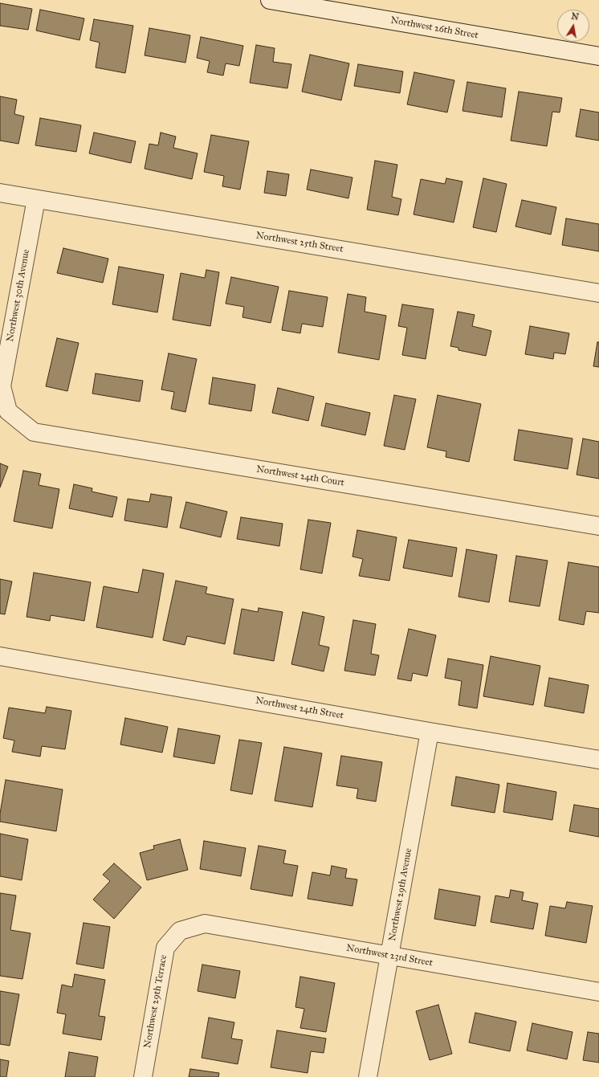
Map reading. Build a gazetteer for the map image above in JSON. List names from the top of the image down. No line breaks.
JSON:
{"streets":{"street":["Northwest 26th Street","Northwest 25th Street","Northwest 30th Avenue","Northwest 24th Court","Northwest 24th Street","Northwest 29th Avenue","Northwest 23rd Street","Northwest 29th Terrace"]},"crossings":[["Northwest 25th Street","Northwest 30th Avenue"],["Northwest 30th Avenue","Northwest 24th Court"],["Northwest 24th Street","Northwest 29th Avenue"],["Northwest 29th Avenue","Northwest 23rd Street"],["Northwest 23rd Street","Northwest 29th Terrace"]],"north":"top"}
